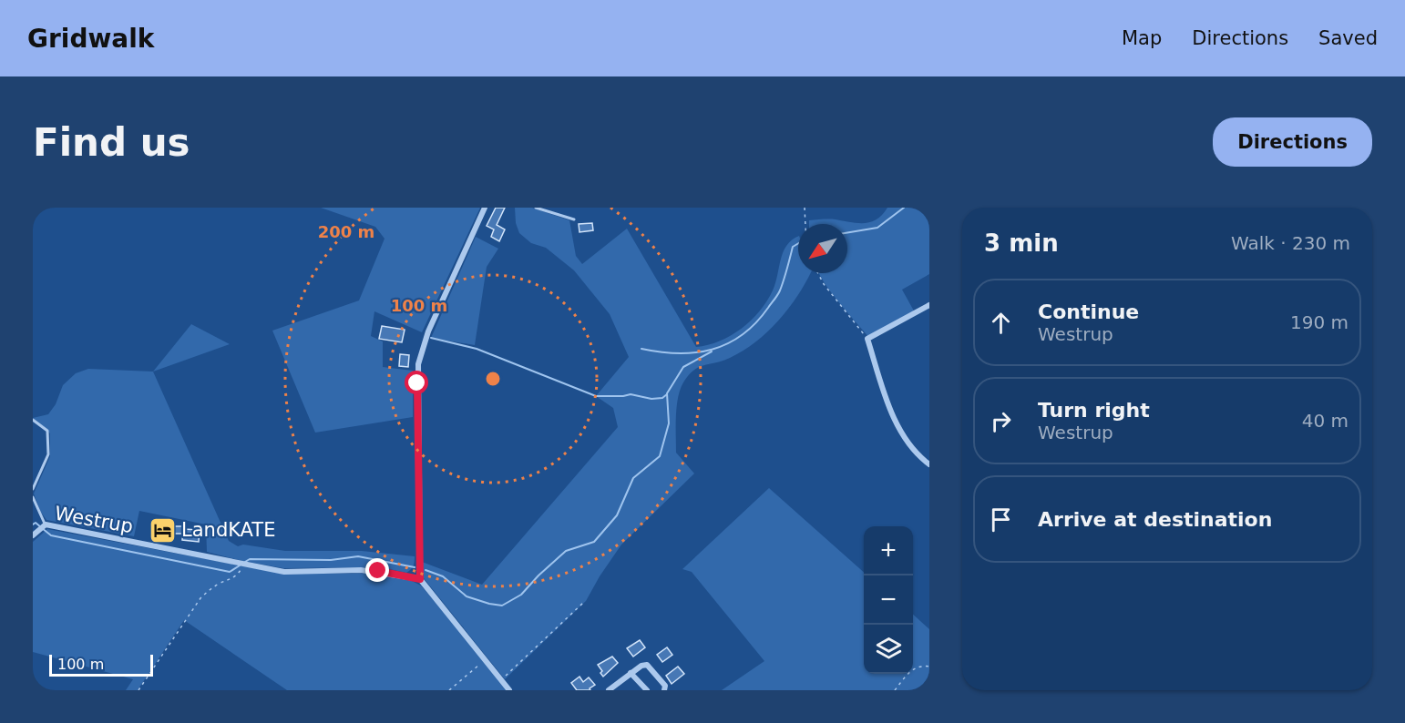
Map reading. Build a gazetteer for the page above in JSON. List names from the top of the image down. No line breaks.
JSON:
{"streets":{"street":["Westrup"]},"places":{"hotel":["LandKATE"]},"scale_bar":"100 m","north":"bottom left","page":{"header":"Gridwalk","nav":["Map","Directions","Saved"],"buttons":"Directions","title":"Find us","heading":["3 min","Walk · 230 m"],"list":[["Continue","Westrup","190 m"],["Turn right","Westrup","40 m"],"Arrive at destination"],"map_buttons":["+","−"],"scale":"100 m"},"rings":["200 m","100 m"]}
